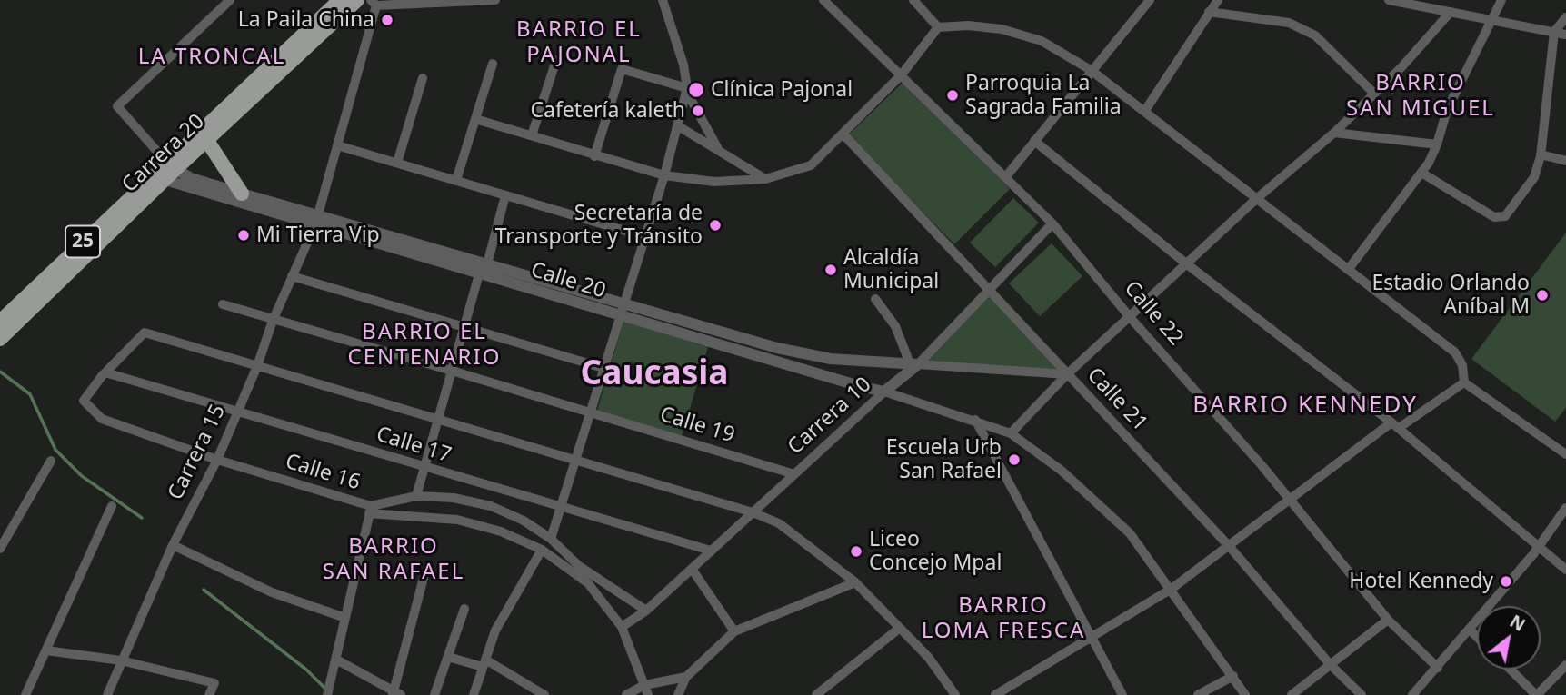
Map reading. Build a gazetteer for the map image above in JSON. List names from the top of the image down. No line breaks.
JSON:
{"streets":{"main road":["Carrera 20","25"],"street":["Calle 20","Calle 22","Calle 21","Carrera 10","Calle 19","Calle 17","Carrera 15","Calle 16"]},"crossings":[["Carrera 20","Calle 20"],["Calle 20","Carrera 10"],["Calle 20","Carrera 15"],["Calle 22","Carrera 10"],["Calle 21","Carrera 10"],["Carrera 10","Calle 19"],["Carrera 10","Calle 17"],["Carrera 10","Calle 16"],["Calle 19","Carrera 15"],["Calle 17","Carrera 15"],["Calle 17","Calle 16"],["Carrera 15","Calle 16"]],"districts":["BARRIO EL PAJONAL","LA TRONCAL","BARRIO SAN MIGUEL","BARRIO EL CENTENARIO","Caucasia","BARRIO KENNEDY","BARRIO SAN RAFAEL","BARRIO LOMA FRESCA"],"places":["La Paila China","Clínica Pajonal","Parroquia La Sagrada Familia","Cafetería kaleth","Secretaría de Transporte y Tránsito","Mi Tierra Vip","Alcaldía Municipal","Estadio Orlando Aníbal M","Escuela Urb San Rafael","Liceo Concejo Mpal","Hotel Kennedy"],"north":"top right"}
